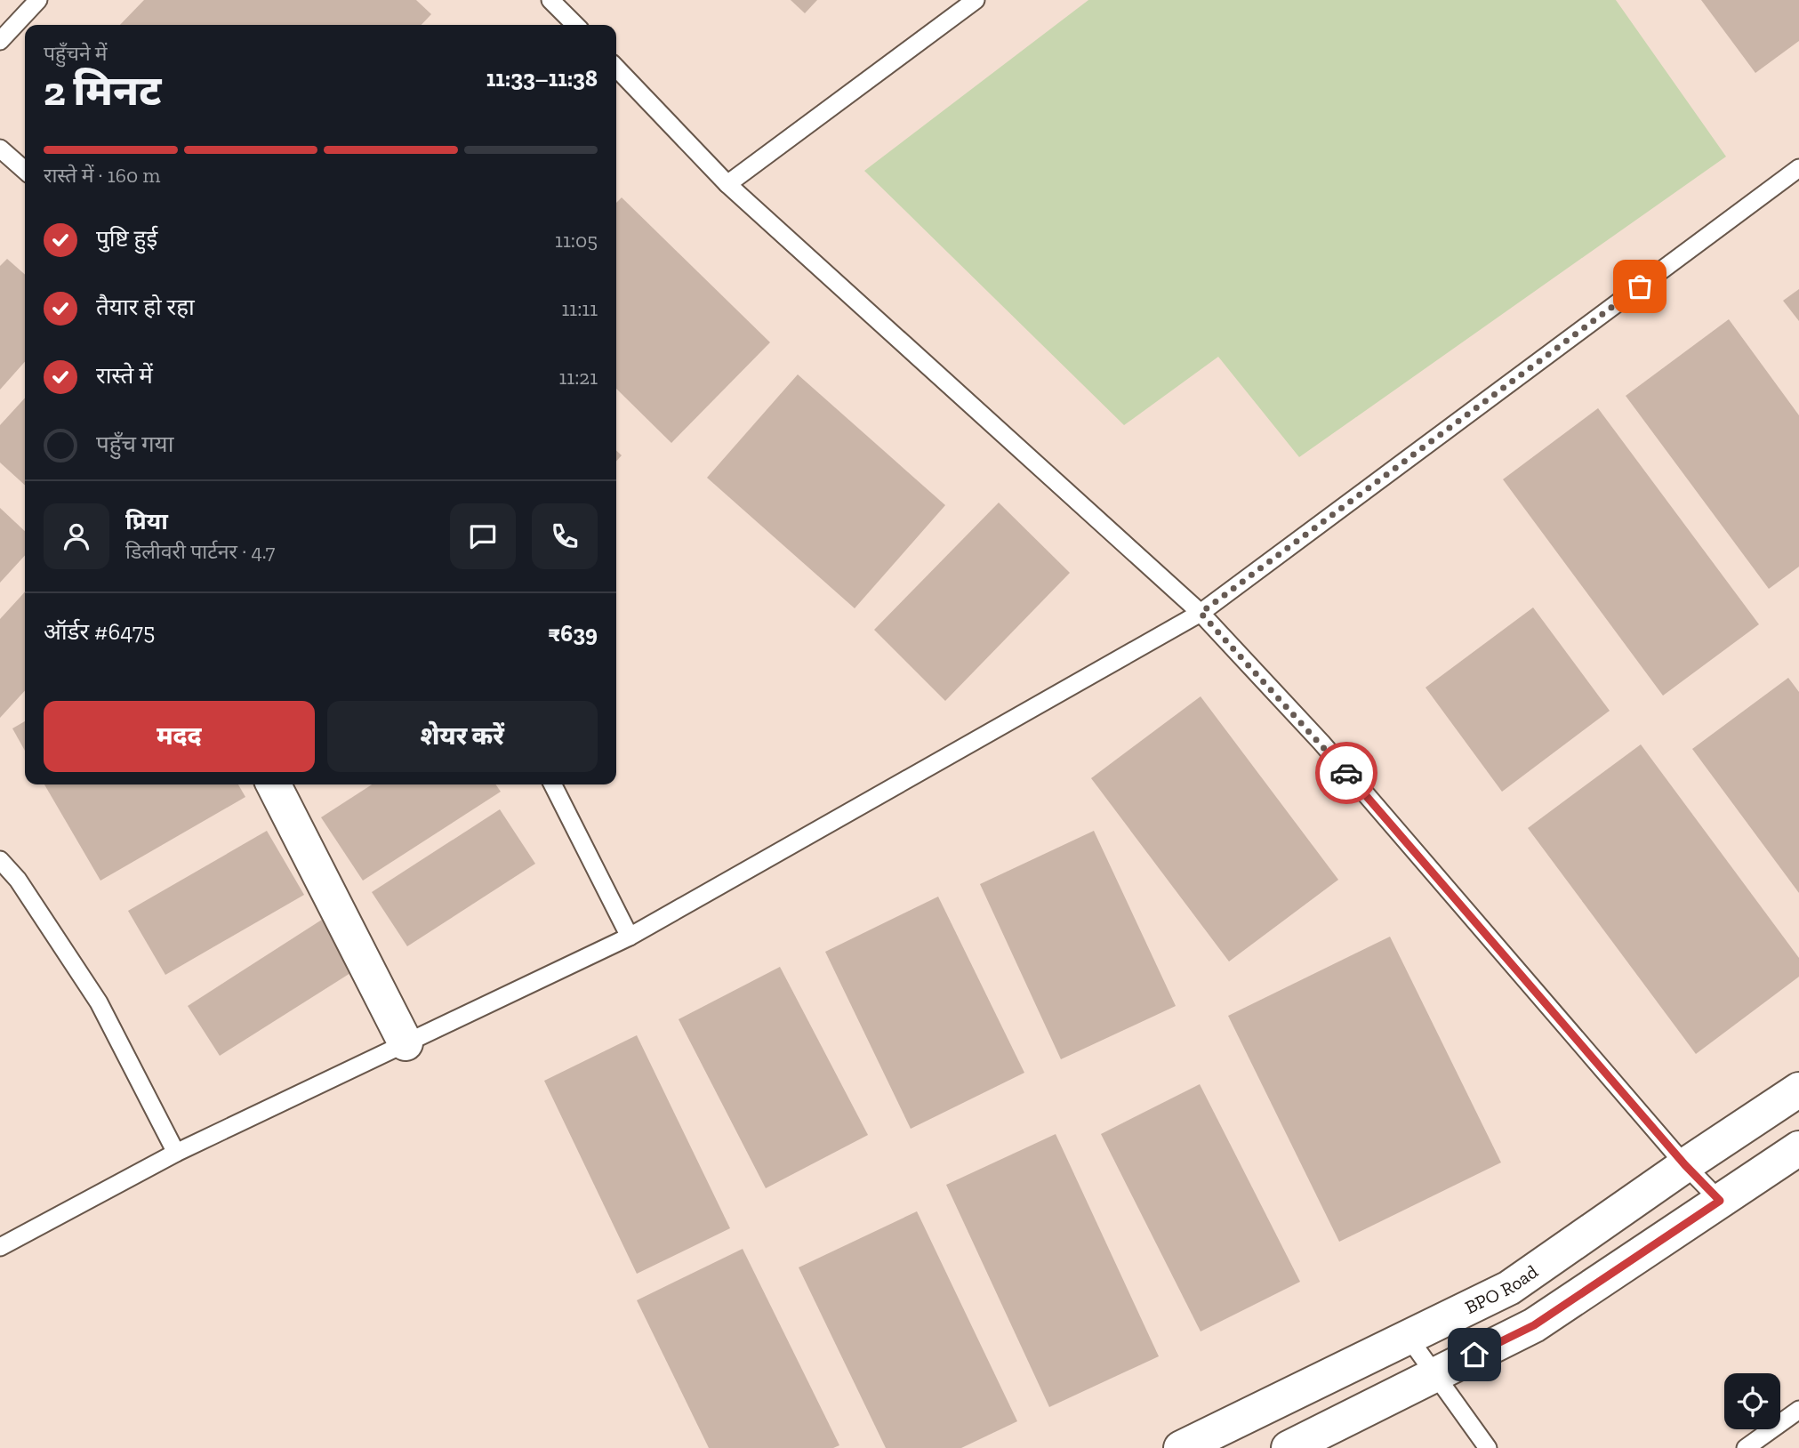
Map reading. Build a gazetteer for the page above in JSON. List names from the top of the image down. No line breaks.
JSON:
{"streets":{"street":["BPO Road"]},"page":{"heading":["2 मिनट","पहुँचने में","11:33–11:38"],"panel":["प्रिया","डिलीवरी पार्टनर · 4.7","ऑर्डर #6475","₹639"],"bar":"रास्ते में · 160 m","list":[["पुष्टि हुई","11:05"],["तैयार हो रहा","11:11"],["रास्ते में","11:21"],"पहुँच गया"],"buttons":["मदद","शेयर करें"]}}
